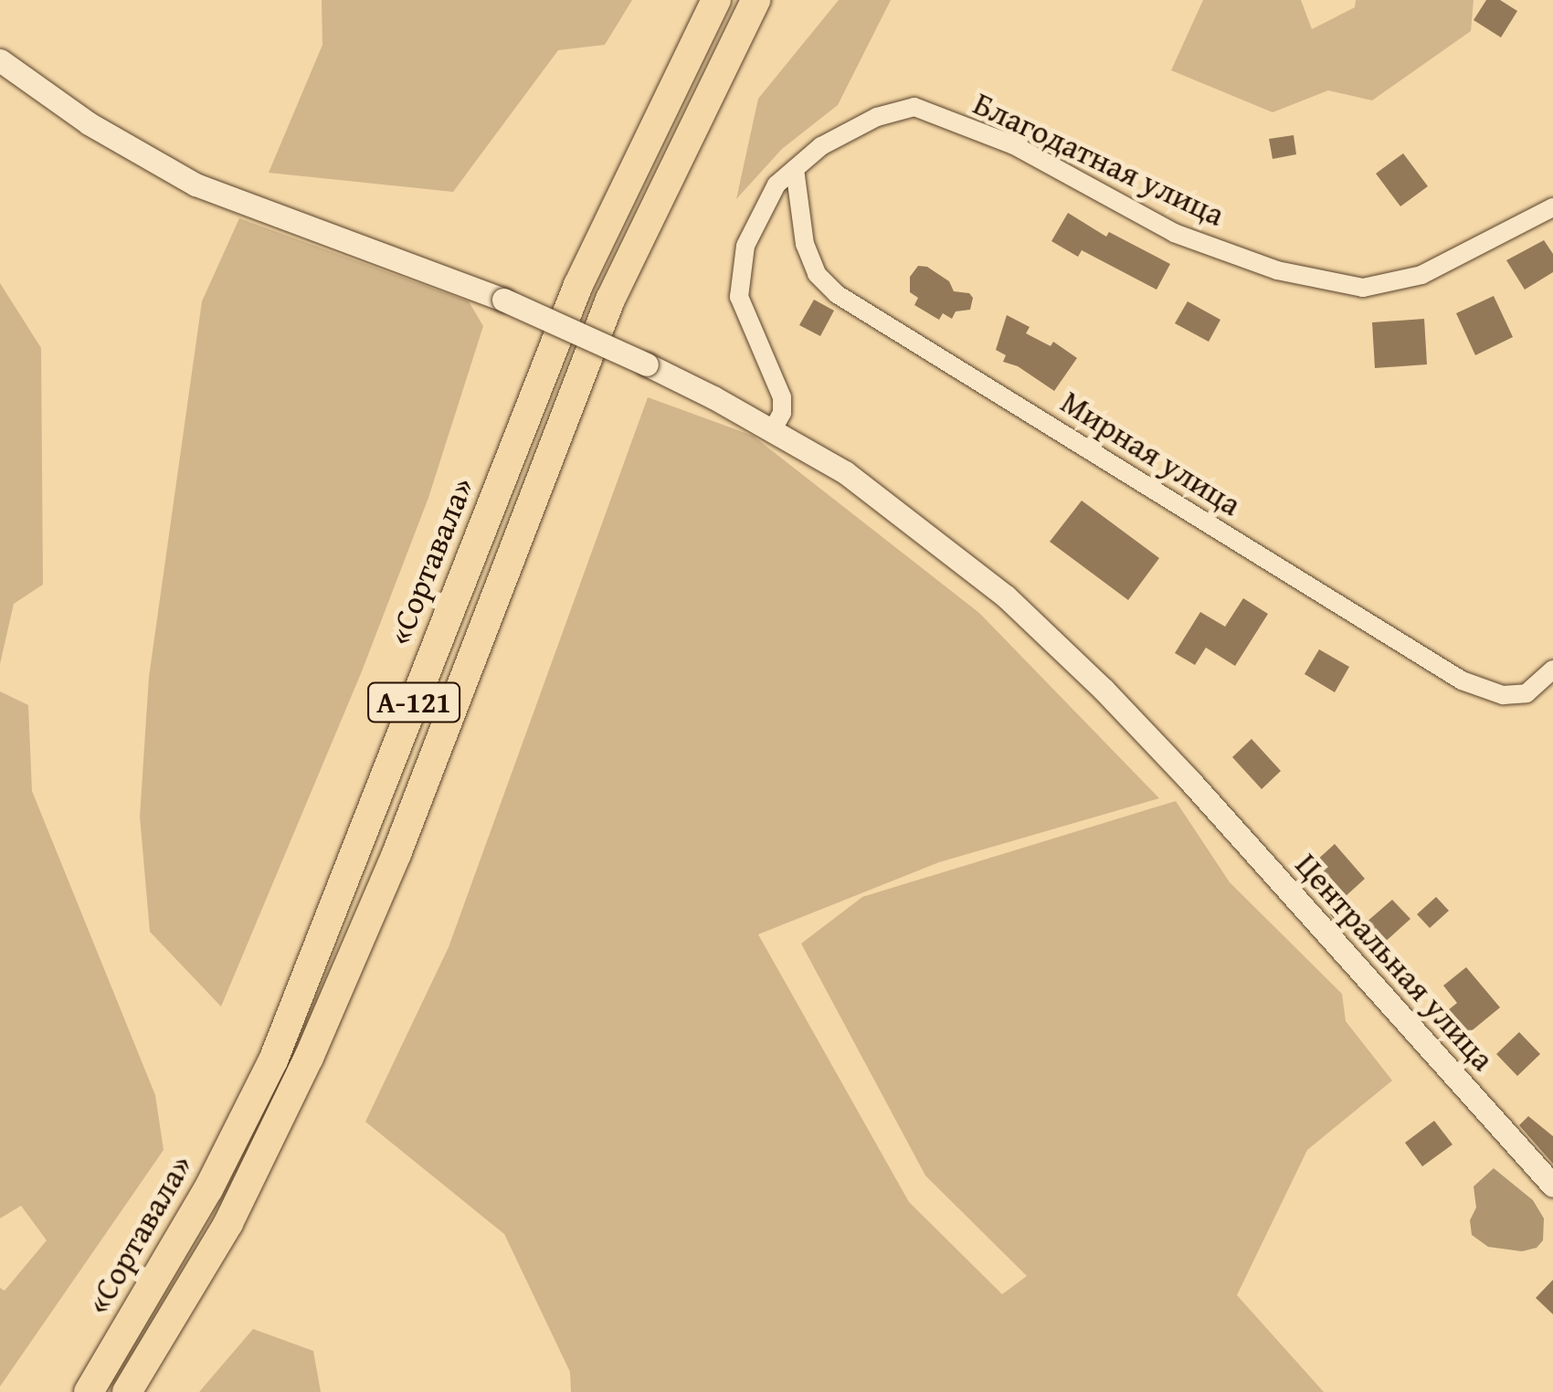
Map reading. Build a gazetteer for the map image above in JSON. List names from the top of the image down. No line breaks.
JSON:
{"streets":{"highway":["«Сортавала»","А-121"],"street":["Благодатная улица","Мирная улица","Центральная улица"]},"crossings":[["Благодатная улица","Мирная улица"],["Благодатная улица","Центральная улица"]]}
